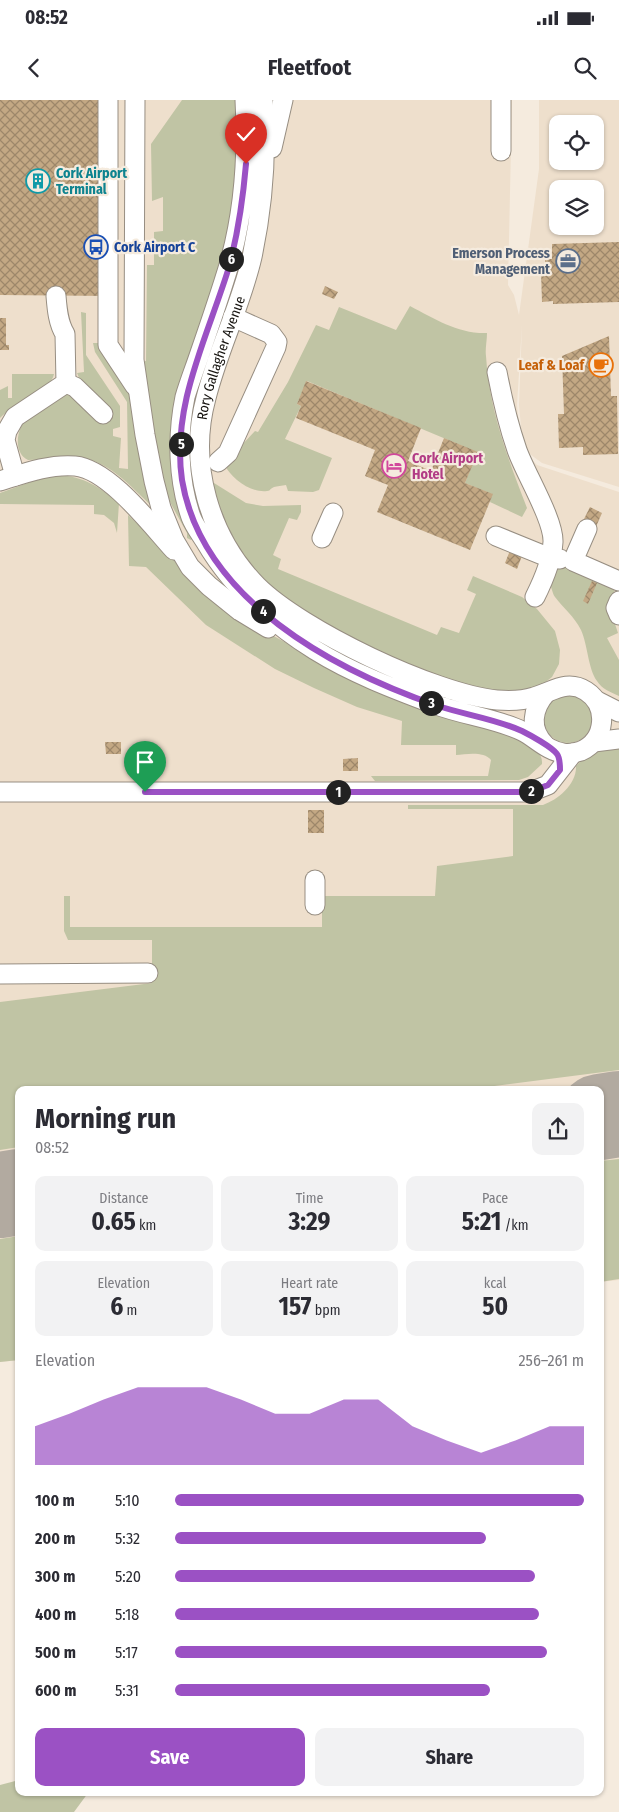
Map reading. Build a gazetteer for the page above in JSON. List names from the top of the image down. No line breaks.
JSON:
{"streets":{"street":["Rory Gallagher Avenue"]},"places":{"building":["Cork Airport Terminal"],"bus stop":["Cork Airport C"],"office":["Emerson Process Management"],"cafe":["Leaf & Loaf"],"hotel":["Cork Airport Hotel"]},"page":{"status":"08:52","header":"Fleetfoot","pins":["6","5","4","3","2","1"],"heading":["Morning run","08:52"],"stats":[["Distance","0.65 km"],["Time","3:29"],["Pace","5:21 /km"],["Elevation","6 m"],["Heart rate","157 bpm"],["kcal","50"]],"chart":["Elevation","256–261 m"],"list":[{"name":"100 m","note":"5:10"},{"name":"200 m","note":"5:32"},{"name":"300 m","note":"5:20"},{"name":"400 m","note":"5:18"},{"name":"500 m","note":"5:17"},{"name":"600 m","note":"5:31"}],"buttons":["Save","Share"]}}
